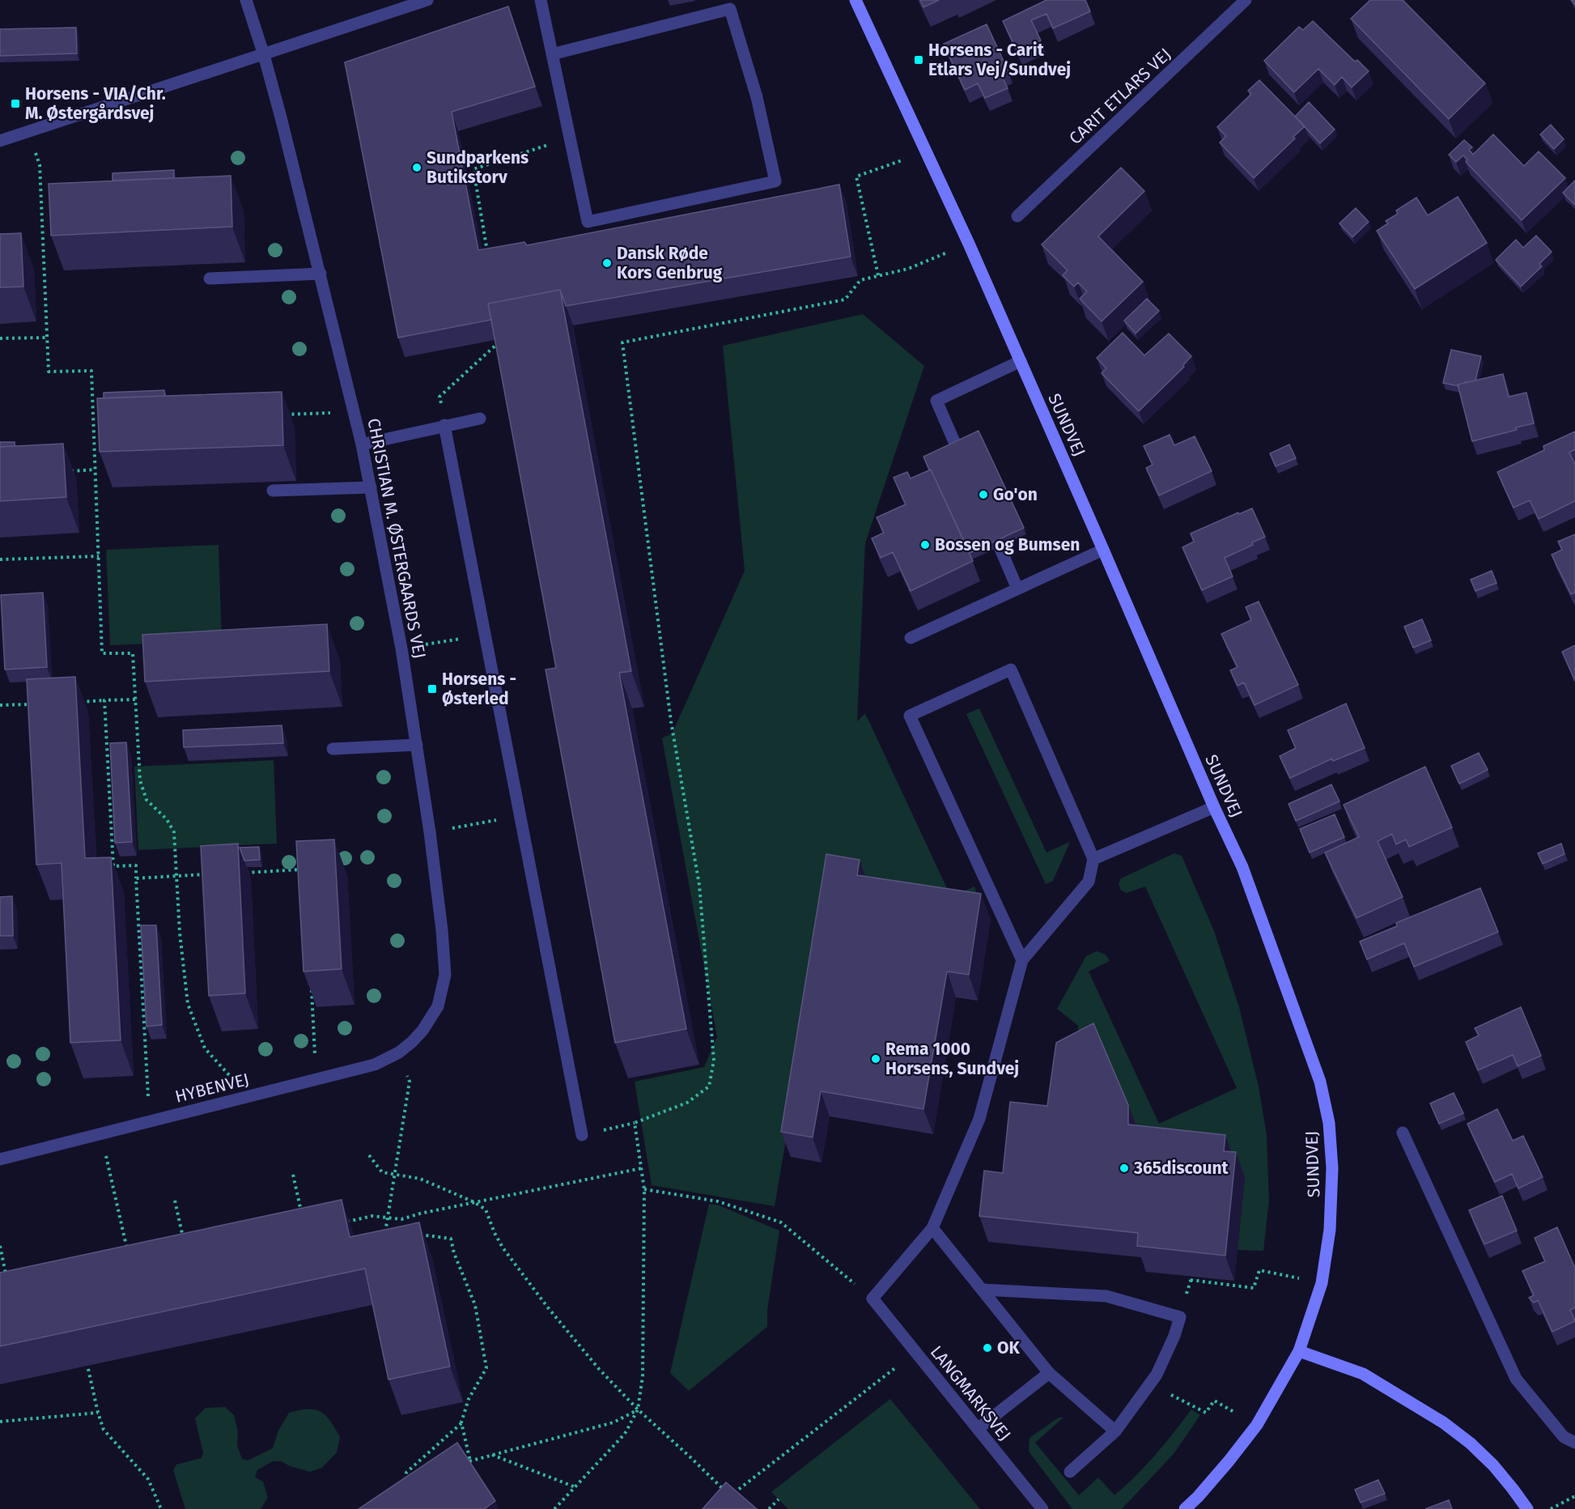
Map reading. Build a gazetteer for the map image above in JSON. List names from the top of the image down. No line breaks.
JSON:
{"streets":{"main road":["SUNDVEJ"],"street":["CARIT ETLARS VEJ","CHRISTIAN M. ØSTERGAARDS VEJ","HYBENVEJ","LANGMARKSVEJ"]},"crossings":[["CHRISTIAN M. ØSTERGAARDS VEJ","HYBENVEJ"]],"places":{"transit":["Horsens - Carit Etlars Vej/Sundvej","Horsens - VIA/Chr. M. Østergårdsvej","Horsens - Østerled"],"other":["Sundparkens Butikstorv","Dansk Røde Kors Genbrug","Go'on","Bossen og Bumsen","Rema 1000 Horsens, Sundvej","365discount","OK"]}}
